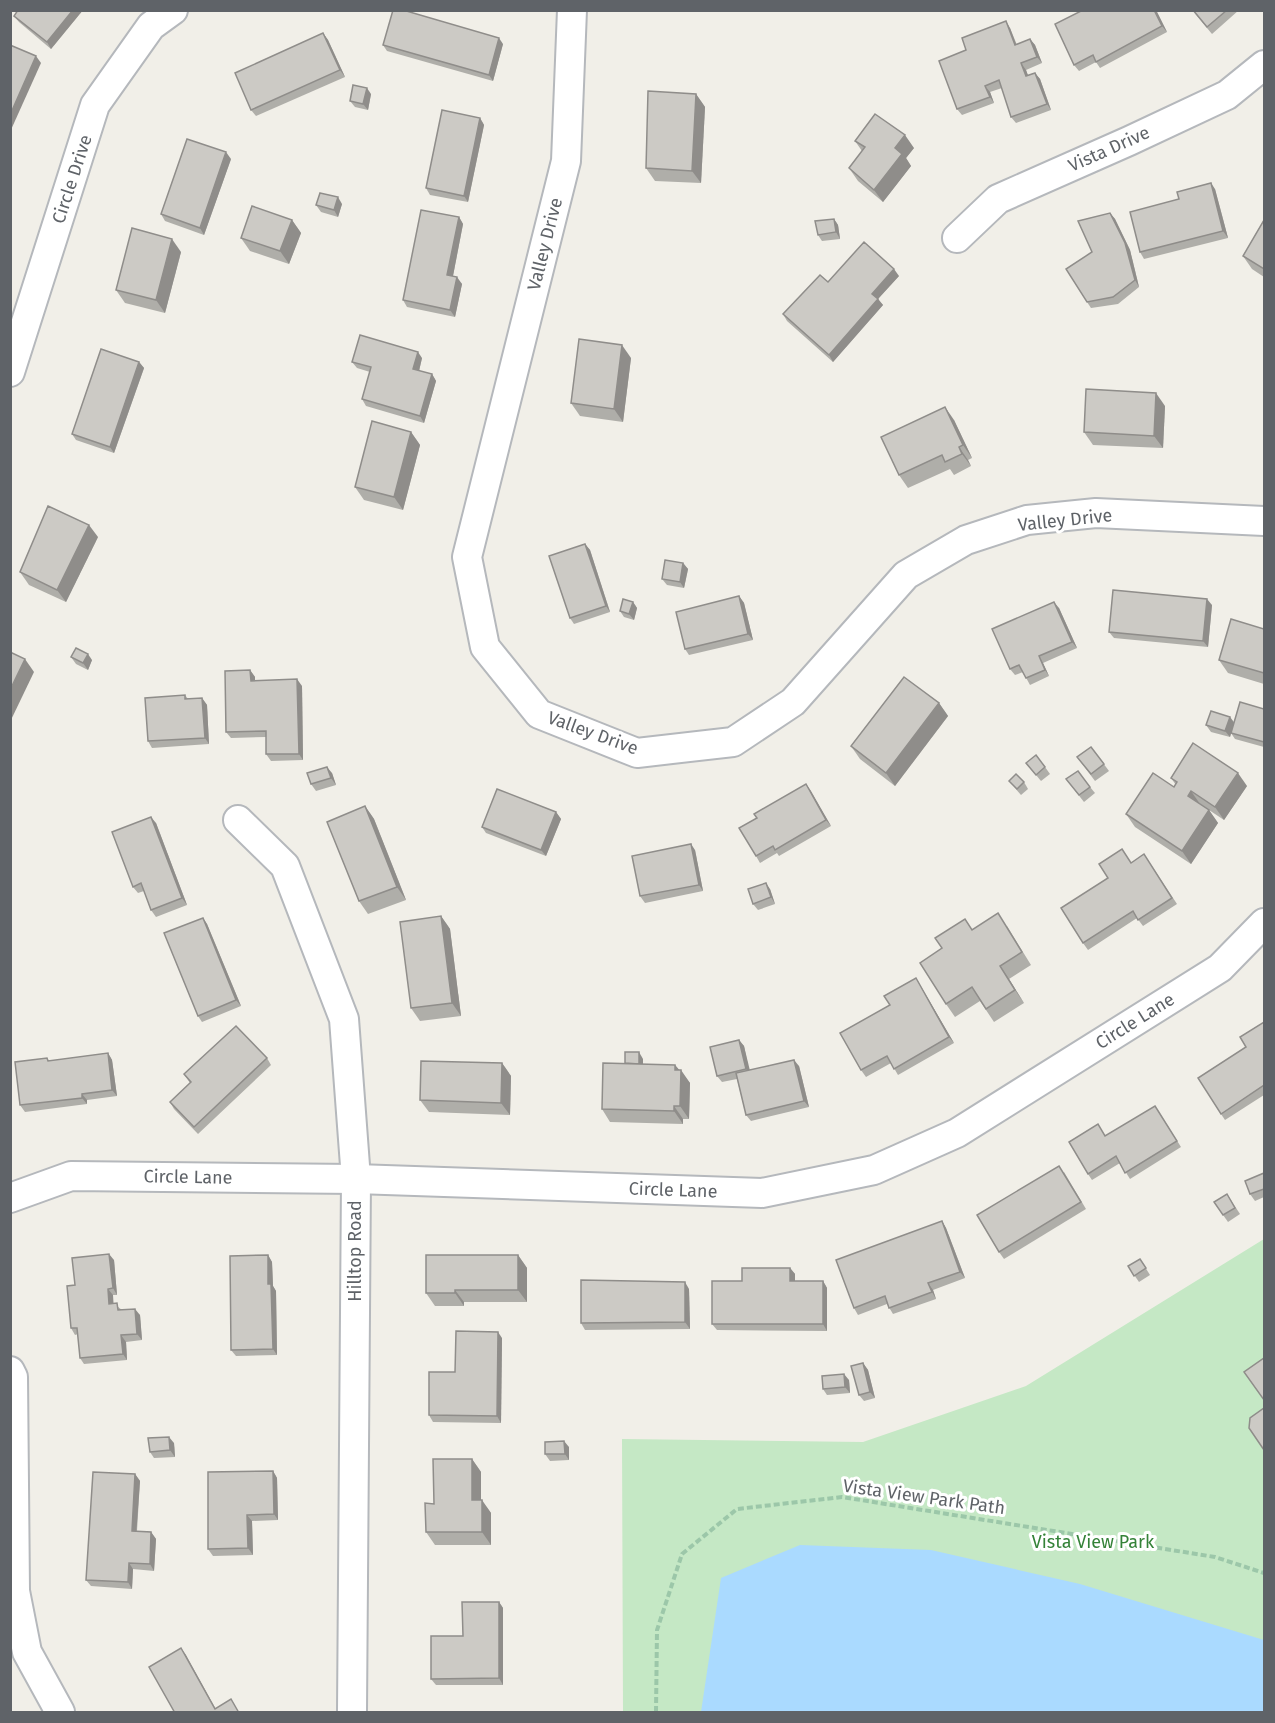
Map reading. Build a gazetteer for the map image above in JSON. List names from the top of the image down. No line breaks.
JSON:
{"streets":{"street":["Vista Drive","Circle Drive","Valley Drive","Circle Lane","Hilltop Road"],"path":["Vista View Park Path"]},"crossings":[["Circle Lane","Hilltop Road"]],"parks":["Vista View Park"]}
